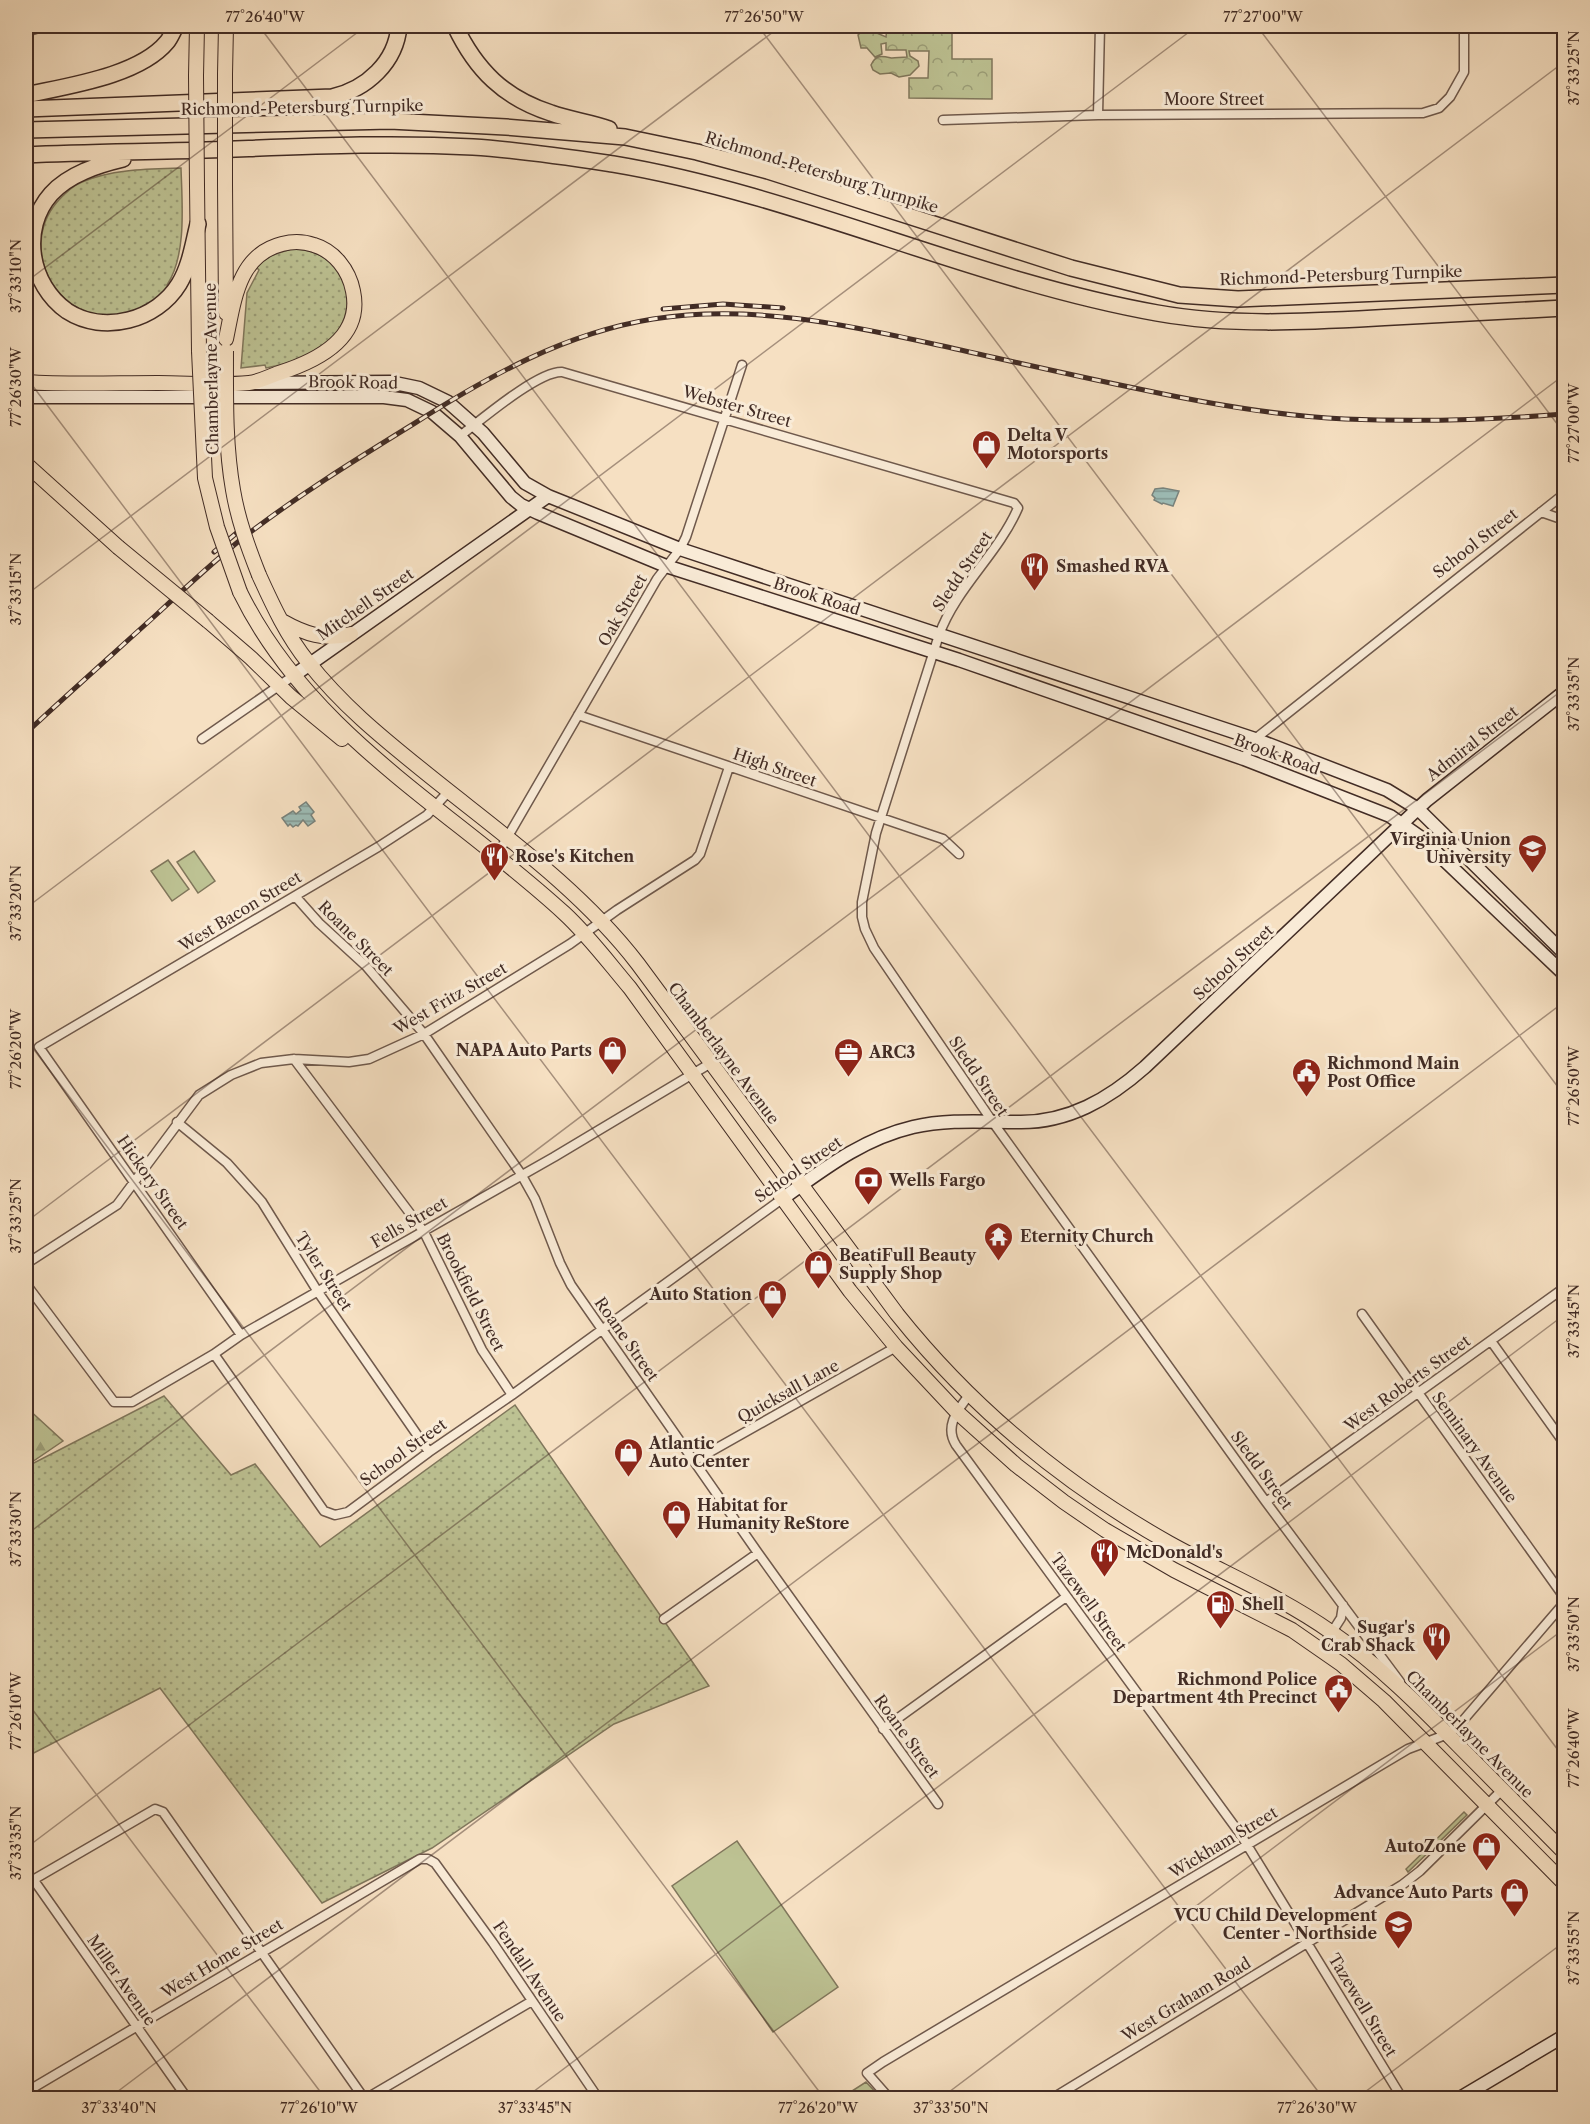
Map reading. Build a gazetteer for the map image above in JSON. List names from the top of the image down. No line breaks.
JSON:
{"streets":{"highway":["Richmond-Petersburg Turnpike"],"main road":["Chamberlayne Avenue","Brook Road","School Street","Mitchell Street","Admiral Street"],"street":["Moore Street","Webster Street","Sledd Street","Oak Street","High Street","West Bacon Street","Roane Street","West Fritz Street","Hickory Street","Fells Street","Tyler Street","Brookfield Street","West Roberts Street","Quicksall Lane","Seminary Avenue","Tazewell Street","Wickham Street","West Home Street","Fendall Avenue","Miller Avenue","West Graham Road"]},"crossings":[["Chamberlayne Avenue","School Street"],["Chamberlayne Avenue","Sledd Street"],["Chamberlayne Avenue","Mitchell Street"],["Chamberlayne Avenue","Oak Street"],["Chamberlayne Avenue","West Bacon Street"],["Chamberlayne Avenue","West Fritz Street"],["Chamberlayne Avenue","Fells Street"],["Chamberlayne Avenue","Quicksall Lane"],["Chamberlayne Avenue","Tazewell Street"],["Chamberlayne Avenue","Wickham Street"],["Chamberlayne Avenue","West Graham Road"],["Brook Road","Webster Street"],["Brook Road","School Street"],["Brook Road","Sledd Street"],["Brook Road","Mitchell Street"],["Brook Road","Oak Street"],["Brook Road","Admiral Street"],["Webster Street","Sledd Street"],["Webster Street","Oak Street"],["School Street","Sledd Street"],["School Street","Admiral Street"],["School Street","Roane Street"],["School Street","Fells Street"],["School Street","Tyler Street"],["School Street","Brookfield Street"],["Sledd Street","High Street"],["Sledd Street","West Roberts Street"],["Oak Street","High Street"],["High Street","West Fritz Street"],["West Bacon Street","Roane Street"],["West Bacon Street","Hickory Street"],["Roane Street","West Fritz Street"],["Roane Street","Fells Street"],["Roane Street","Quicksall Lane"],["West Fritz Street","Hickory Street"],["West Fritz Street","Tyler Street"],["West Fritz Street","Brookfield Street"],["Hickory Street","Fells Street"],["Fells Street","Tyler Street"],["Fells Street","Brookfield Street"],["West Roberts Street","Seminary Avenue"],["Tazewell Street","Wickham Street"],["Tazewell Street","West Graham Road"],["West Home Street","Fendall Avenue"],["West Home Street","Miller Avenue"]],"places":{"shop":["Delta V Motorsports","NAPA Auto Parts","BeatiFull Beauty Supply Shop","Auto Station","Atlantic Auto Center","Habitat for Humanity ReStore","AutoZone","Advance Auto Parts"],"restaurant":["Smashed RVA","Rose's Kitchen","McDonald's","Sugar's Crab Shack"],"school or university":["Virginia Union University","VCU Child Development Center - Northside"],"office":["ARC3"],"public building":["Richmond Main Post Office","Richmond Police Department 4th Precinct"],"bank":["Wells Fargo"],"temple":["Eternity Church"],"fuel station":["Shell"]},"coordinates":["77°26'40\"W","77°26'50\"W","77°27'00\"W","37°33'25\"N","37°33'10\"N","77°26'30\"W","37°33'15\"N","37°33'35\"N","37°33'20\"N","77°26'20\"W","37°33'45\"N","37°33'30\"N","37°33'50\"N","77°26'10\"W","37°33'55\"N","37°33'40\"N"]}
